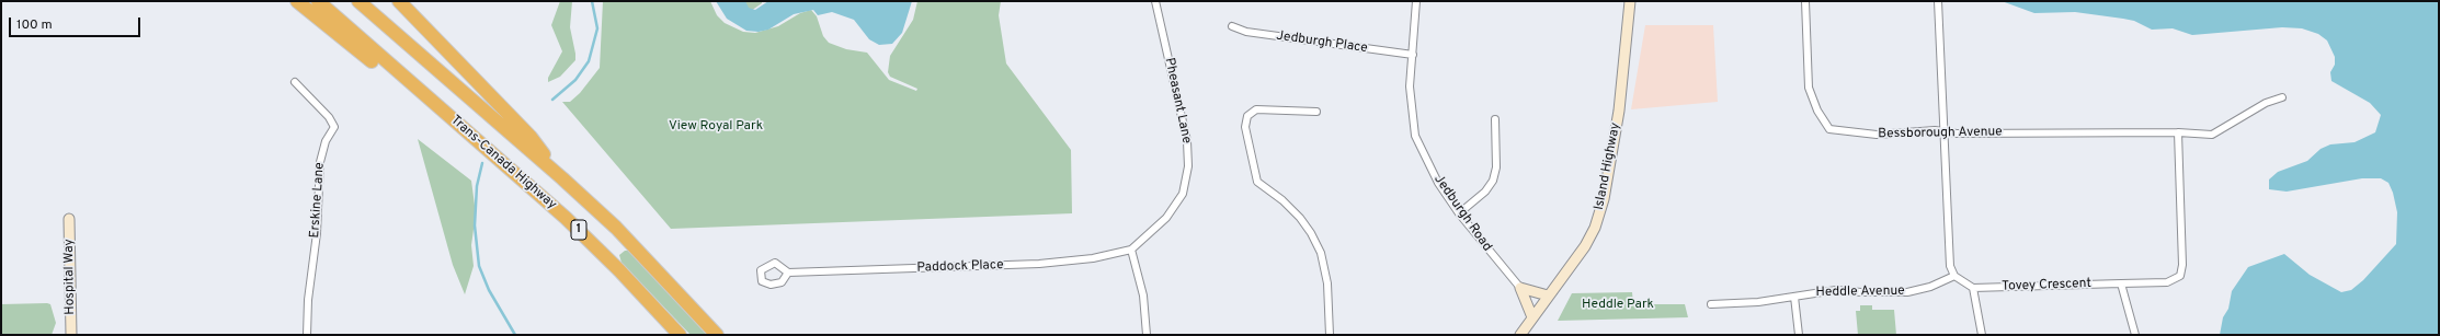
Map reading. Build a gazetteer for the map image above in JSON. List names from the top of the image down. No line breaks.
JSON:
{"streets":{"highway":["Trans-Canada Highway","1"],"main road":["Island Highway","Hospital Way"],"street":["Jedburgh Place","Pheasant Lane","Bessborough Avenue","Erskine Lane","Jedburgh Road","Paddock Place","Tovey Crescent","Heddle Avenue"]},"crossings":[["Jedburgh Place","Jedburgh Road"],["Pheasant Lane","Paddock Place"],["Bessborough Avenue","Tovey Crescent"]],"parks":["View Royal Park","Heddle Park"],"scale_bar":"100 m"}
